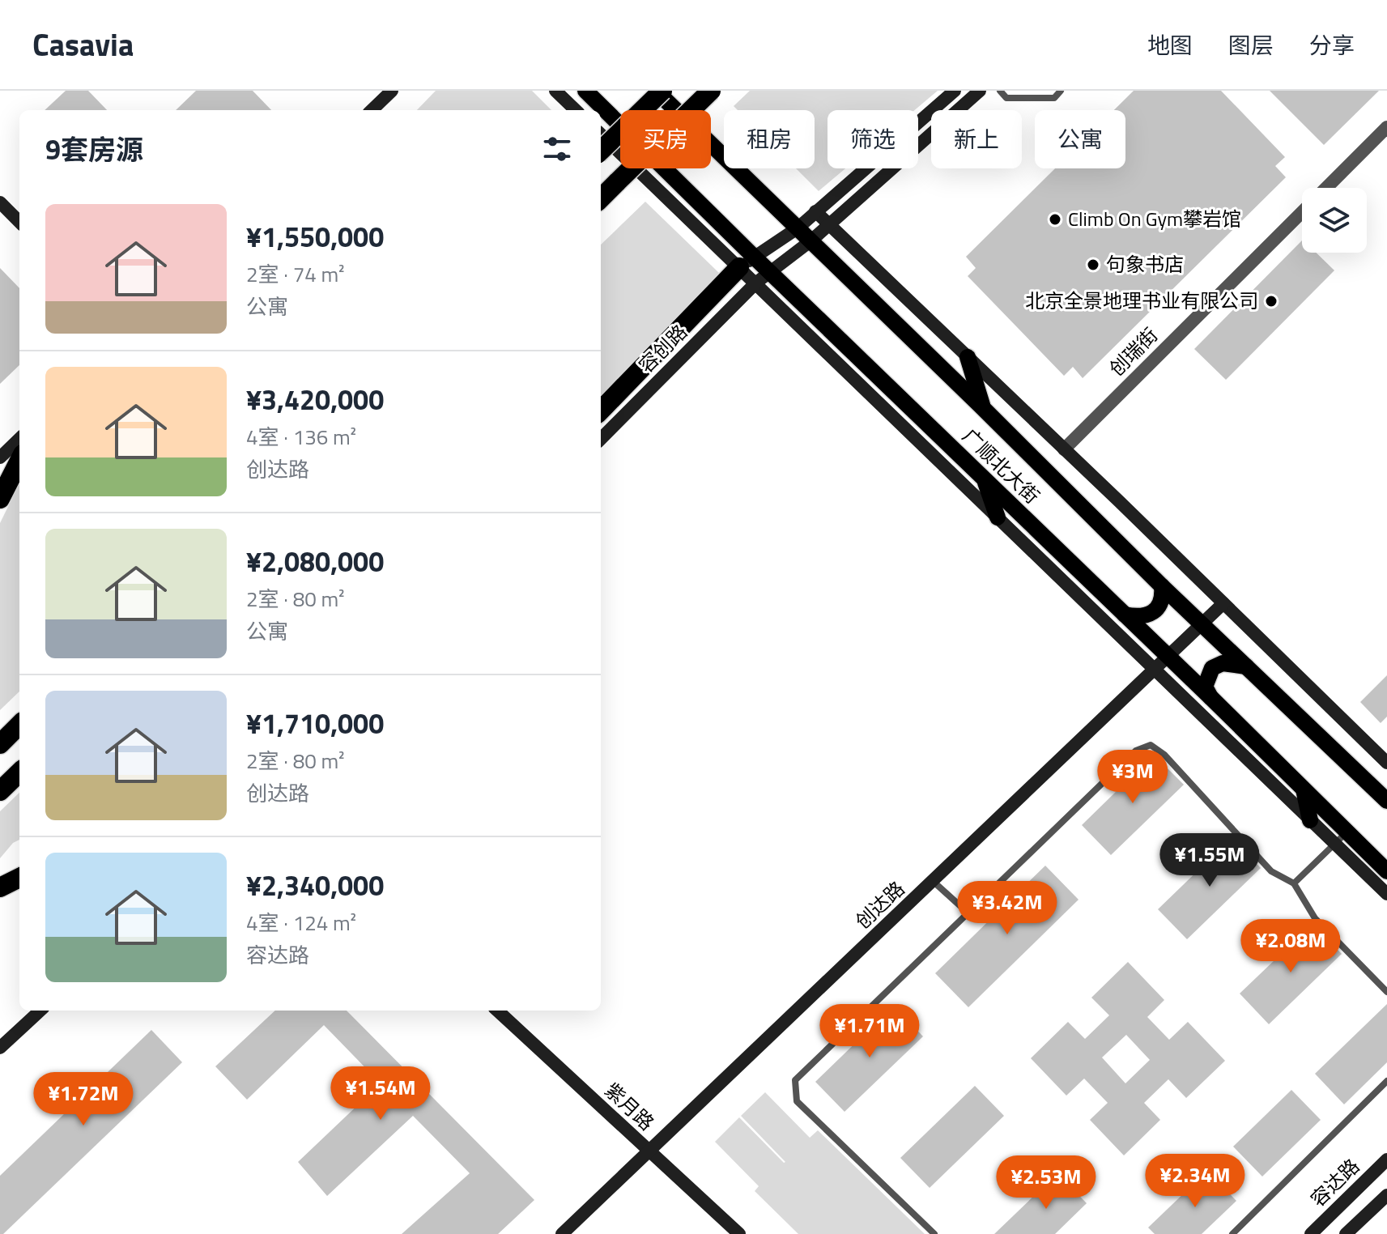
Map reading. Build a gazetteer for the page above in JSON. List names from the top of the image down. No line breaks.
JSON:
{"streets":{"main road":["广顺北大街"],"street":["容创路","创瑞街","创达路","紫月路","容达路"]},"crossings":[["容创路","广顺北大街"],["广顺北大街","创达路"],["创达路","紫月路"]],"places":["Climb On Gym攀岩馆","句象书店","北京全景地理书业有限公司"],"page":{"header":"Casavia","nav":["地图","图层","分享"],"chip":["买房","租房","筛选","新上","公寓"],"heading":"9套房源","list":[{"name":"¥1,550,000","note":"2室 · 74 m² · 公寓"},{"name":"¥3,420,000","note":"4室 · 136 m² · 创达路"},{"name":"¥2,080,000","note":"2室 · 80 m² · 公寓"},{"name":"¥1,710,000","note":"2室 · 80 m² · 创达路"},{"name":"¥2,340,000","note":"4室 · 124 m² · 容达路"}],"price":["¥3M","¥1.55M","¥3.42M","¥2.08M","¥1.71M","¥1.54M","¥1.72M","¥2.34M","¥2.53M"]}}
